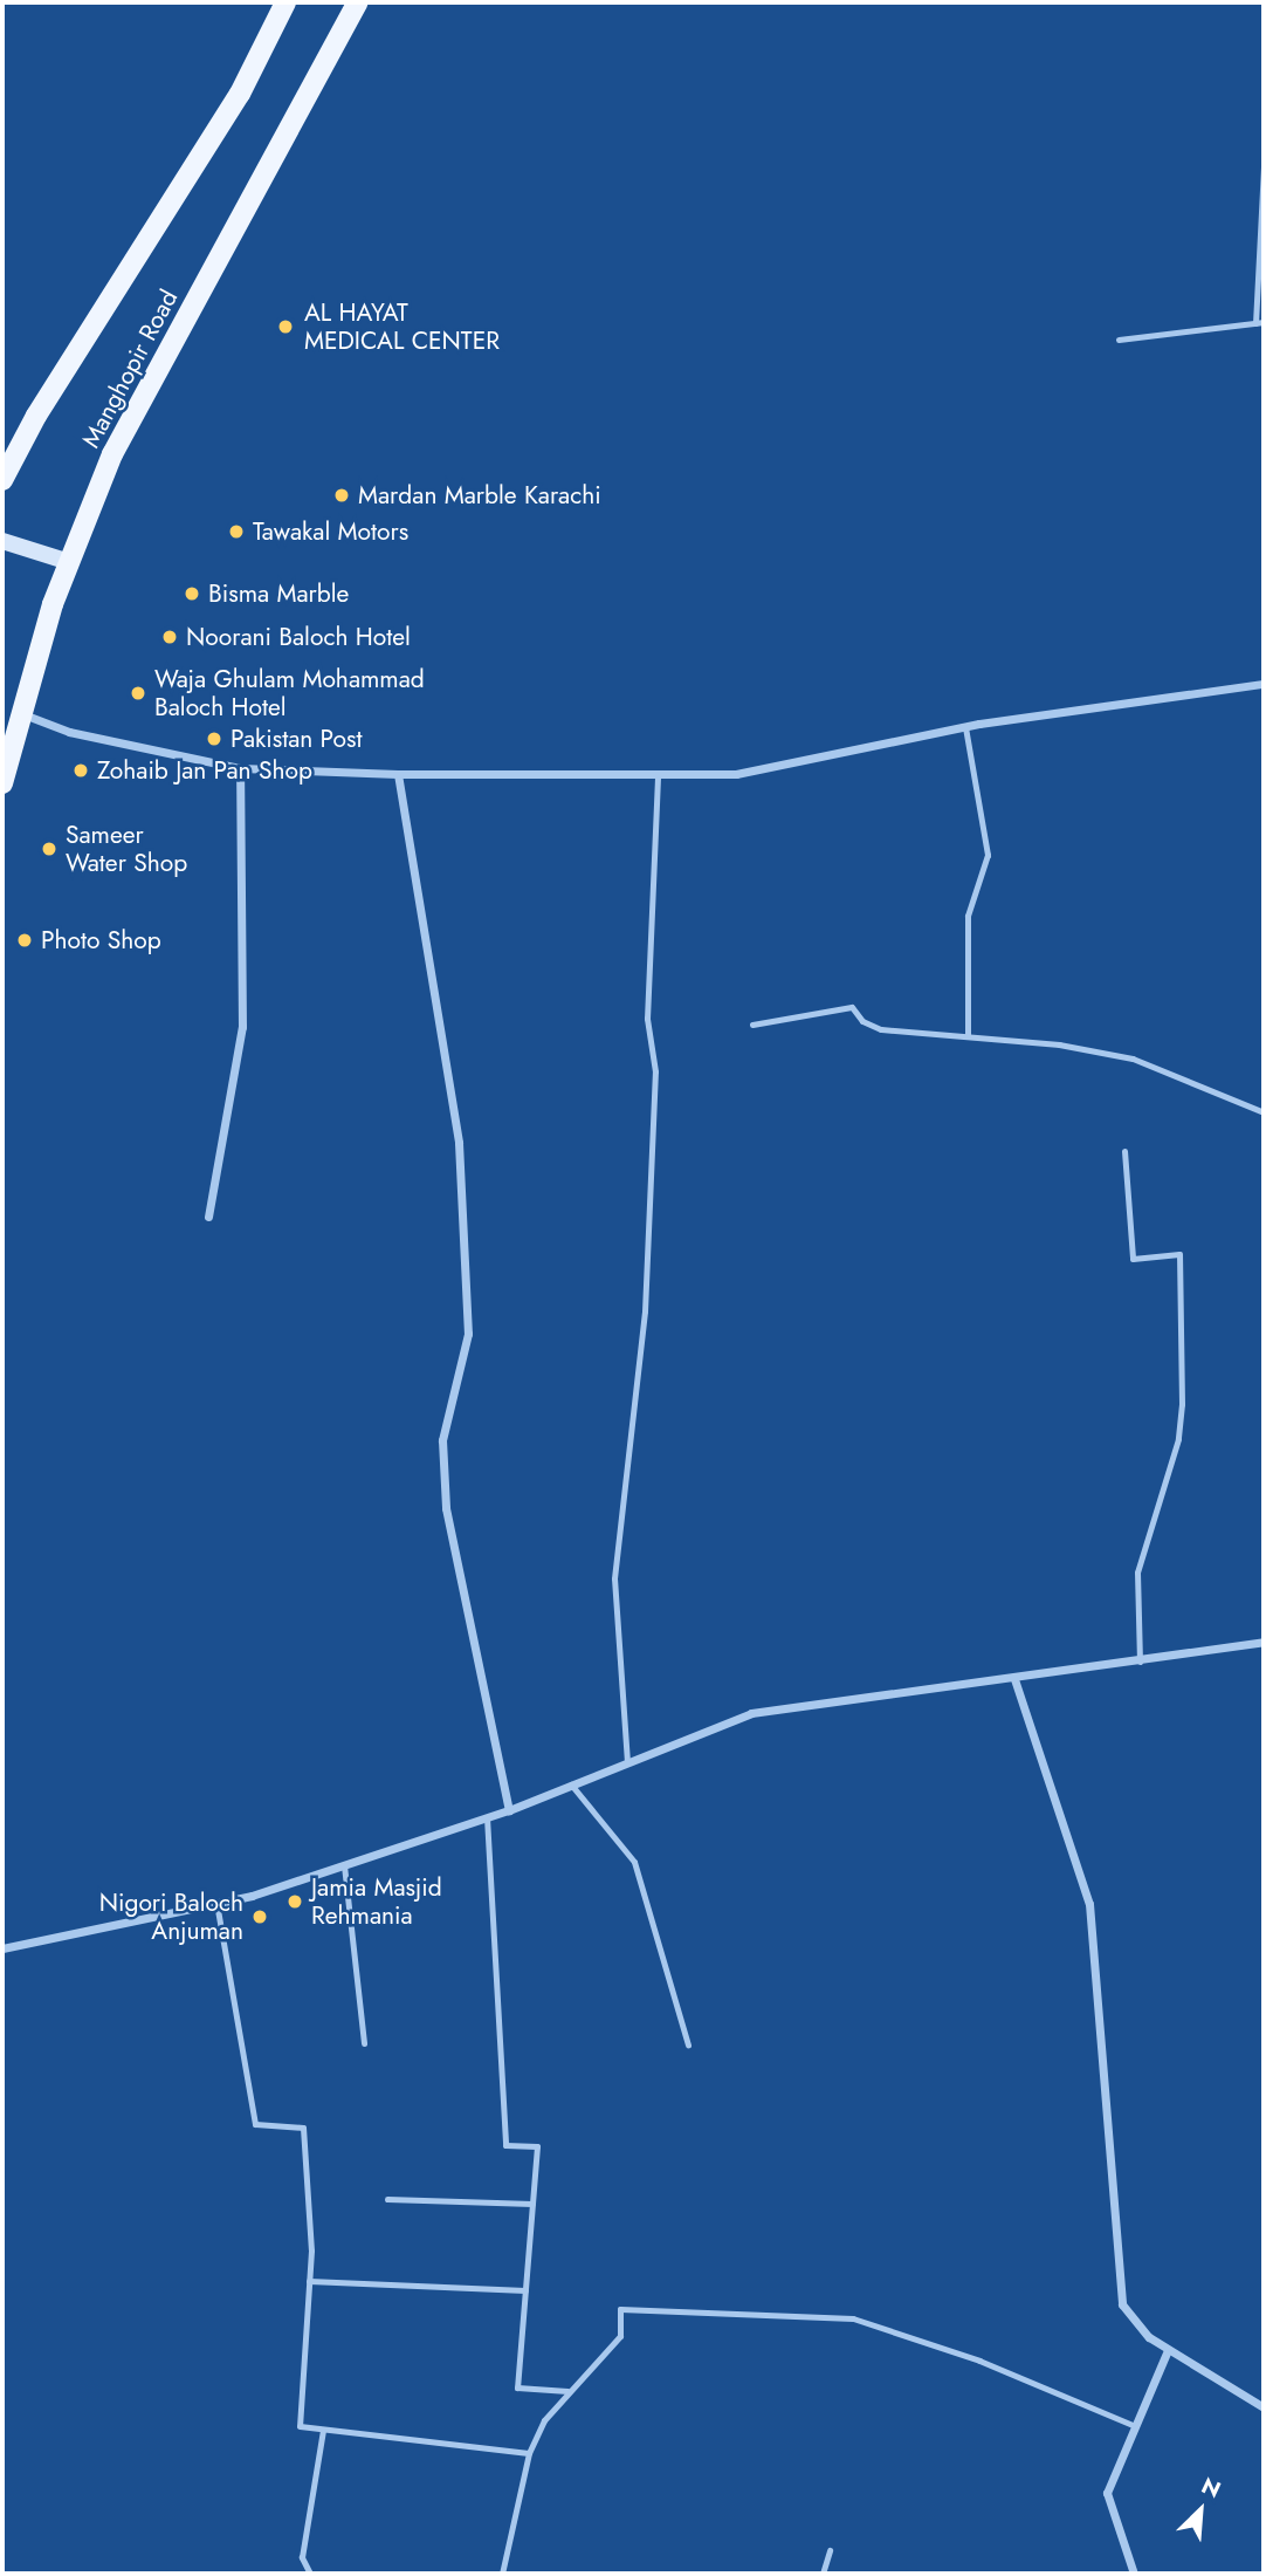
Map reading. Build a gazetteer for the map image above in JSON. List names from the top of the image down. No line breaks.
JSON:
{"streets":{"main road":["Manghopir Road"]},"places":["AL HAYAT MEDICAL CENTER","Mardan Marble Karachi","Tawakal Motors","Bisma Marble","Noorani Baloch Hotel","Waja Ghulam Mohammad Baloch Hotel","Pakistan Post","Zohaib Jan Pan Shop","Sameer Water Shop","Photo Shop","Jamia Masjid Rehmania","Nigori Baloch Anjuman"],"north":"top right"}
